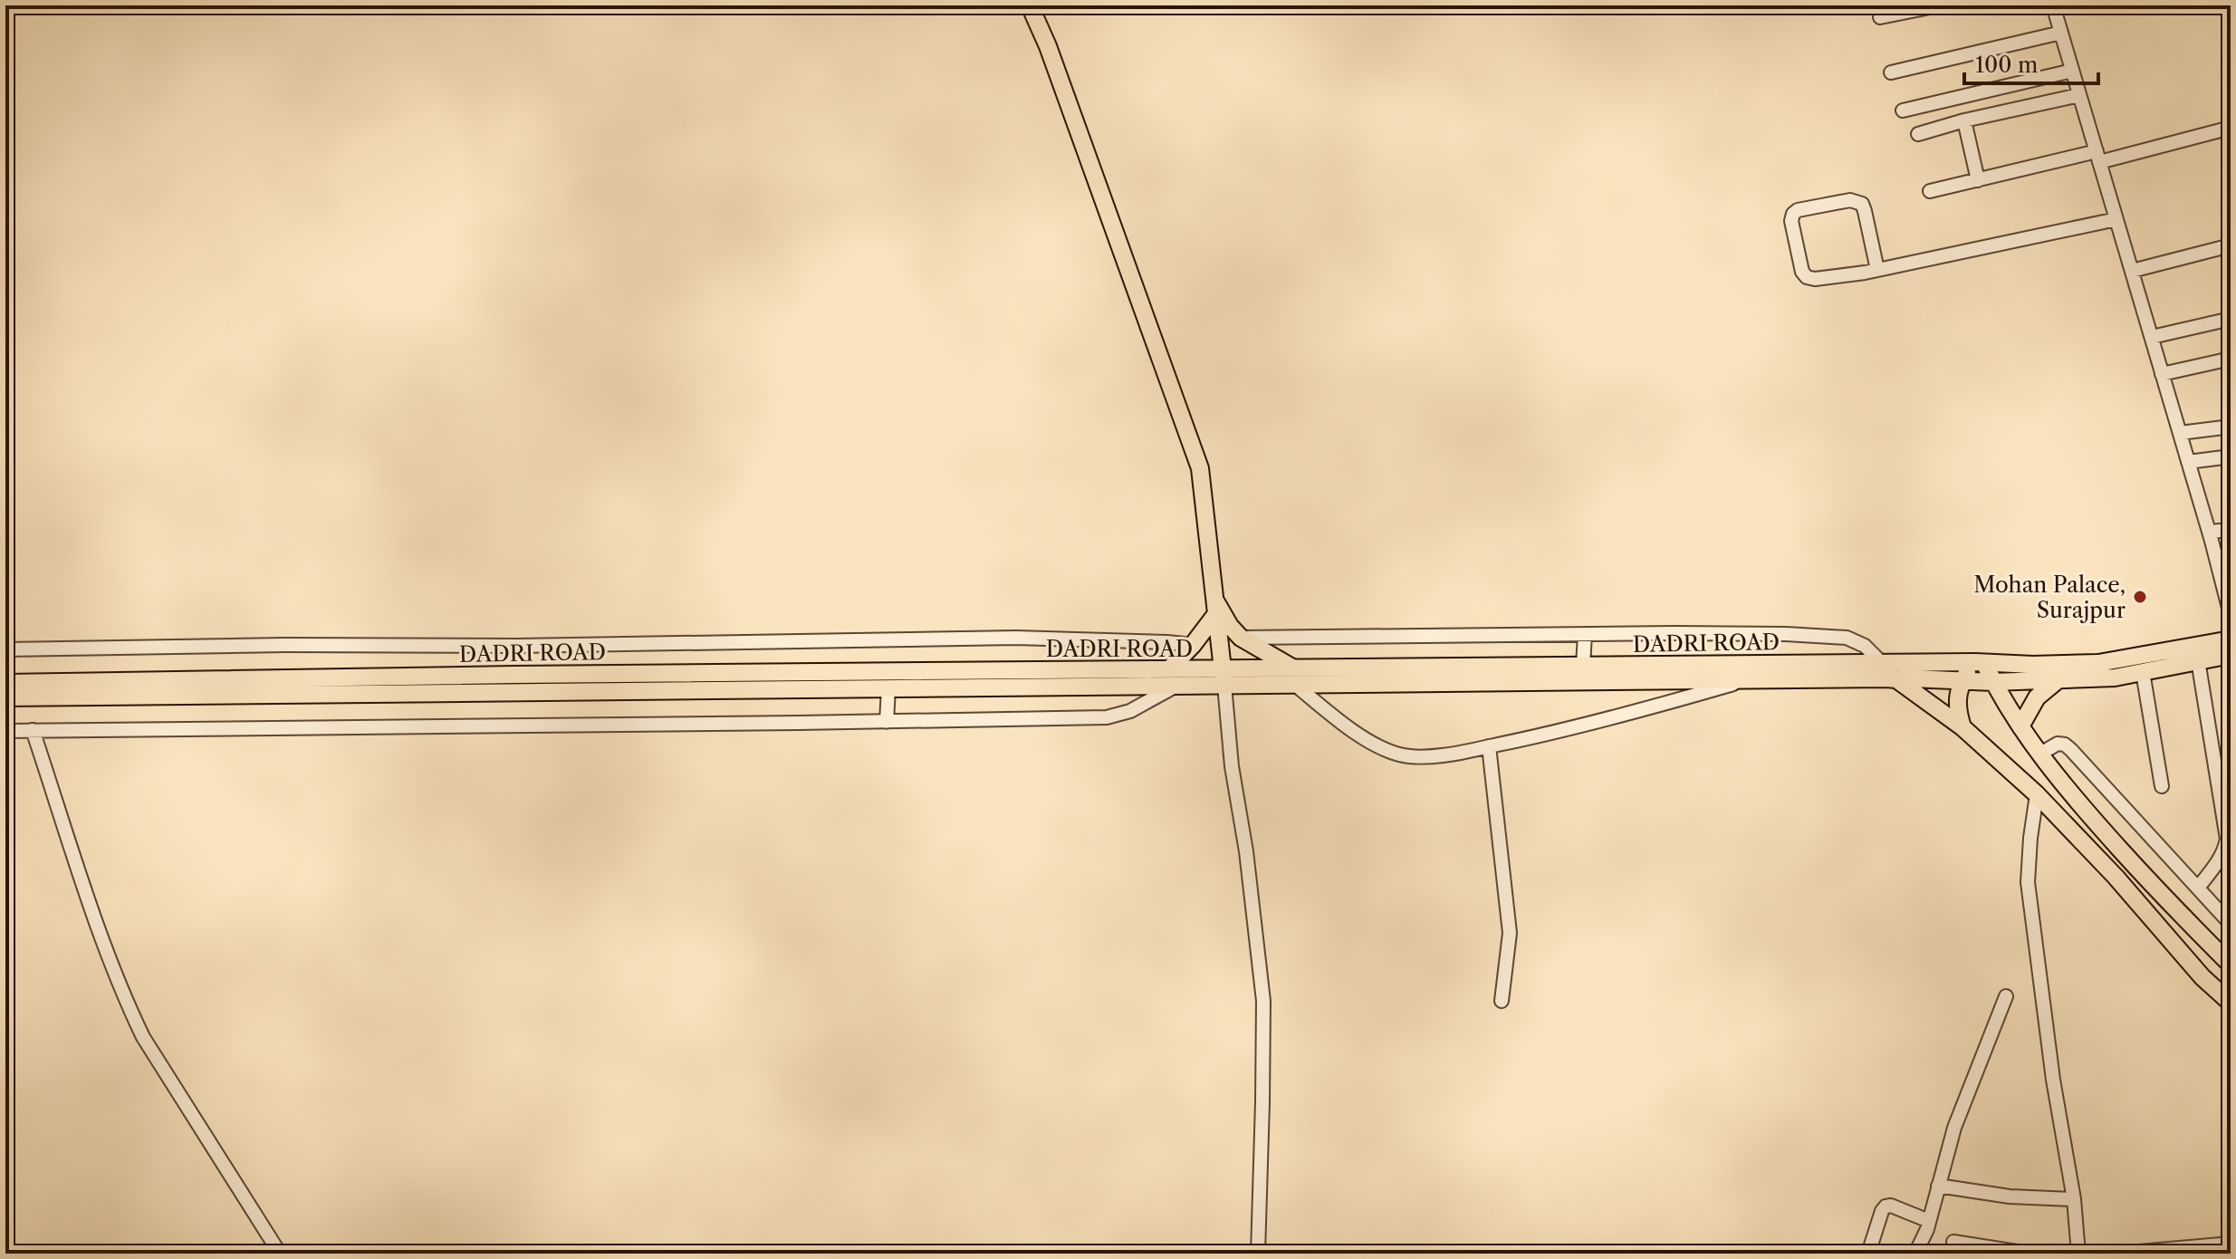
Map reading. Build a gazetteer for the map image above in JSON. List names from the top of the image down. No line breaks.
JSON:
{"streets":{"main road":["DADRI ROAD"]},"places":["Mohan Palace, Surajpur"],"scale_bar":"100 m"}
